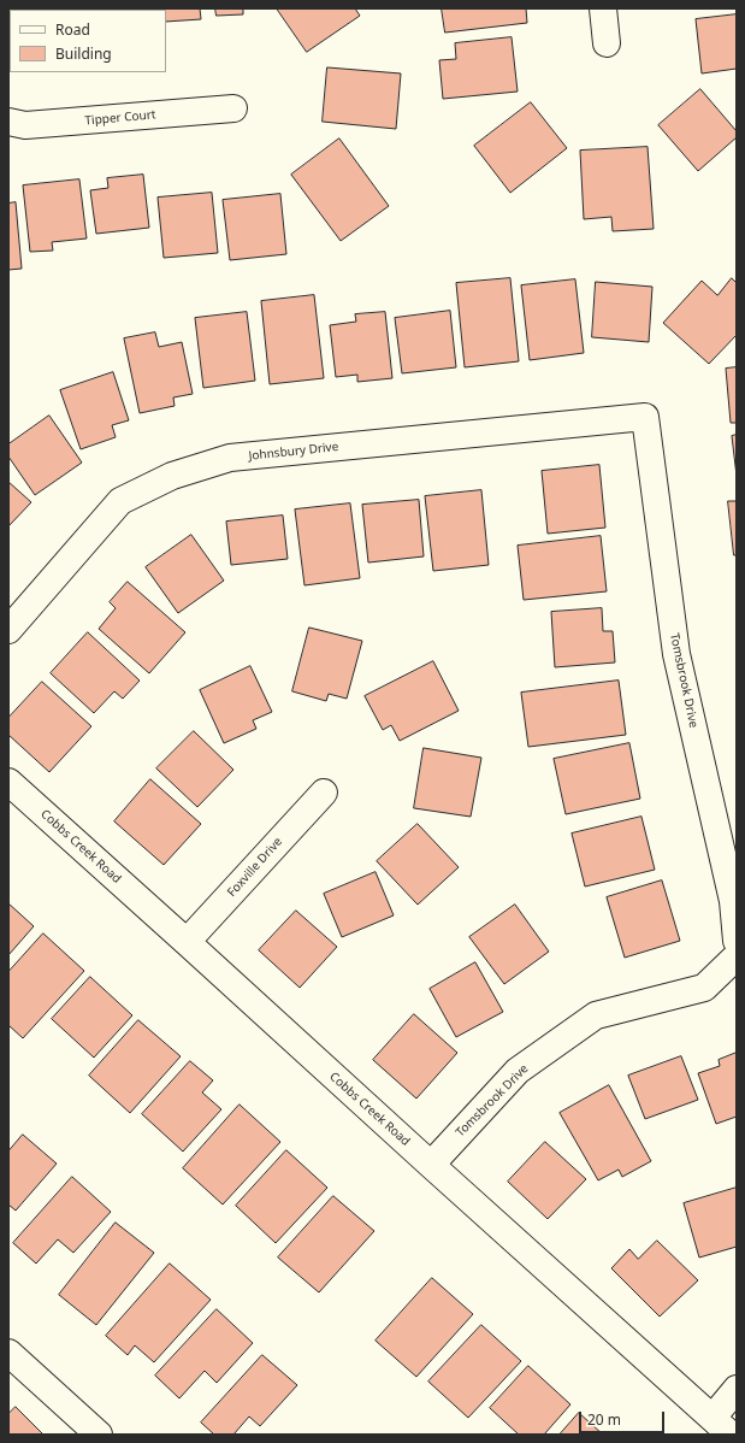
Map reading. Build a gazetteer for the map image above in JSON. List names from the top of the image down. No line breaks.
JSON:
{"streets":{"street":["Tipper Court","Johnsbury Drive","Tomsbrook Drive","Cobbs Creek Road","Foxville Drive"]},"crossings":[["Johnsbury Drive","Tomsbrook Drive"],["Tomsbrook Drive","Cobbs Creek Road"],["Cobbs Creek Road","Foxville Drive"]],"legend":["Road","Building"],"scale_bar":"20 m"}
